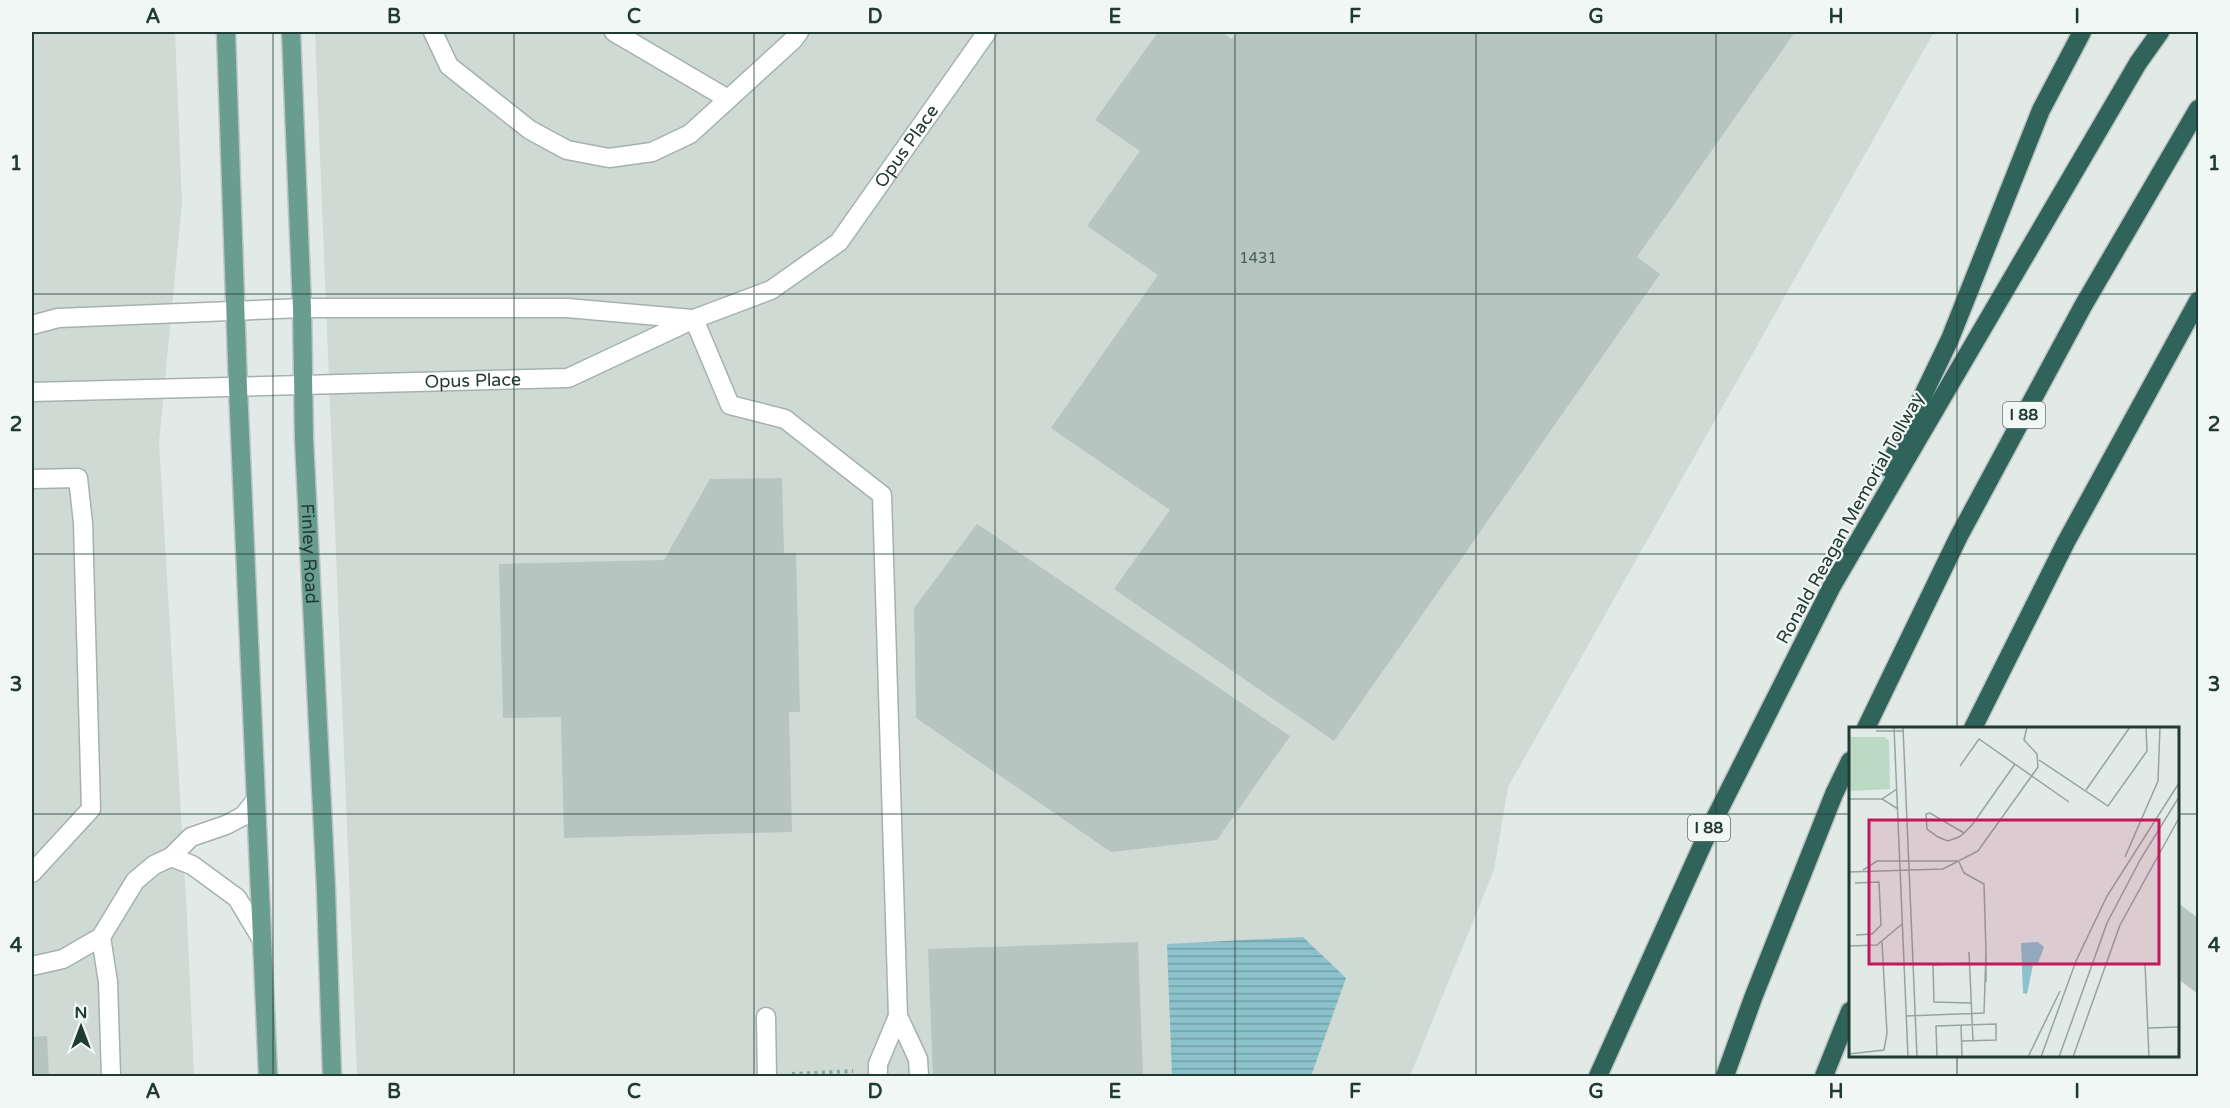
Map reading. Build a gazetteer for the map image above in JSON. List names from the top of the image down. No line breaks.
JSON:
{"streets":{"highway":["I 88","Ronald Reagan Memorial Tollway"],"main road":["Finley Road"],"street":["Opus Place"]},"crossings":[["Opus Place","Finley Road"]],"house_numbers":["1431"],"north":"top","grid":{"columns":["A","B","C","D","E","F","G","H","I"],"rows":["1","2","3","4"]}}
